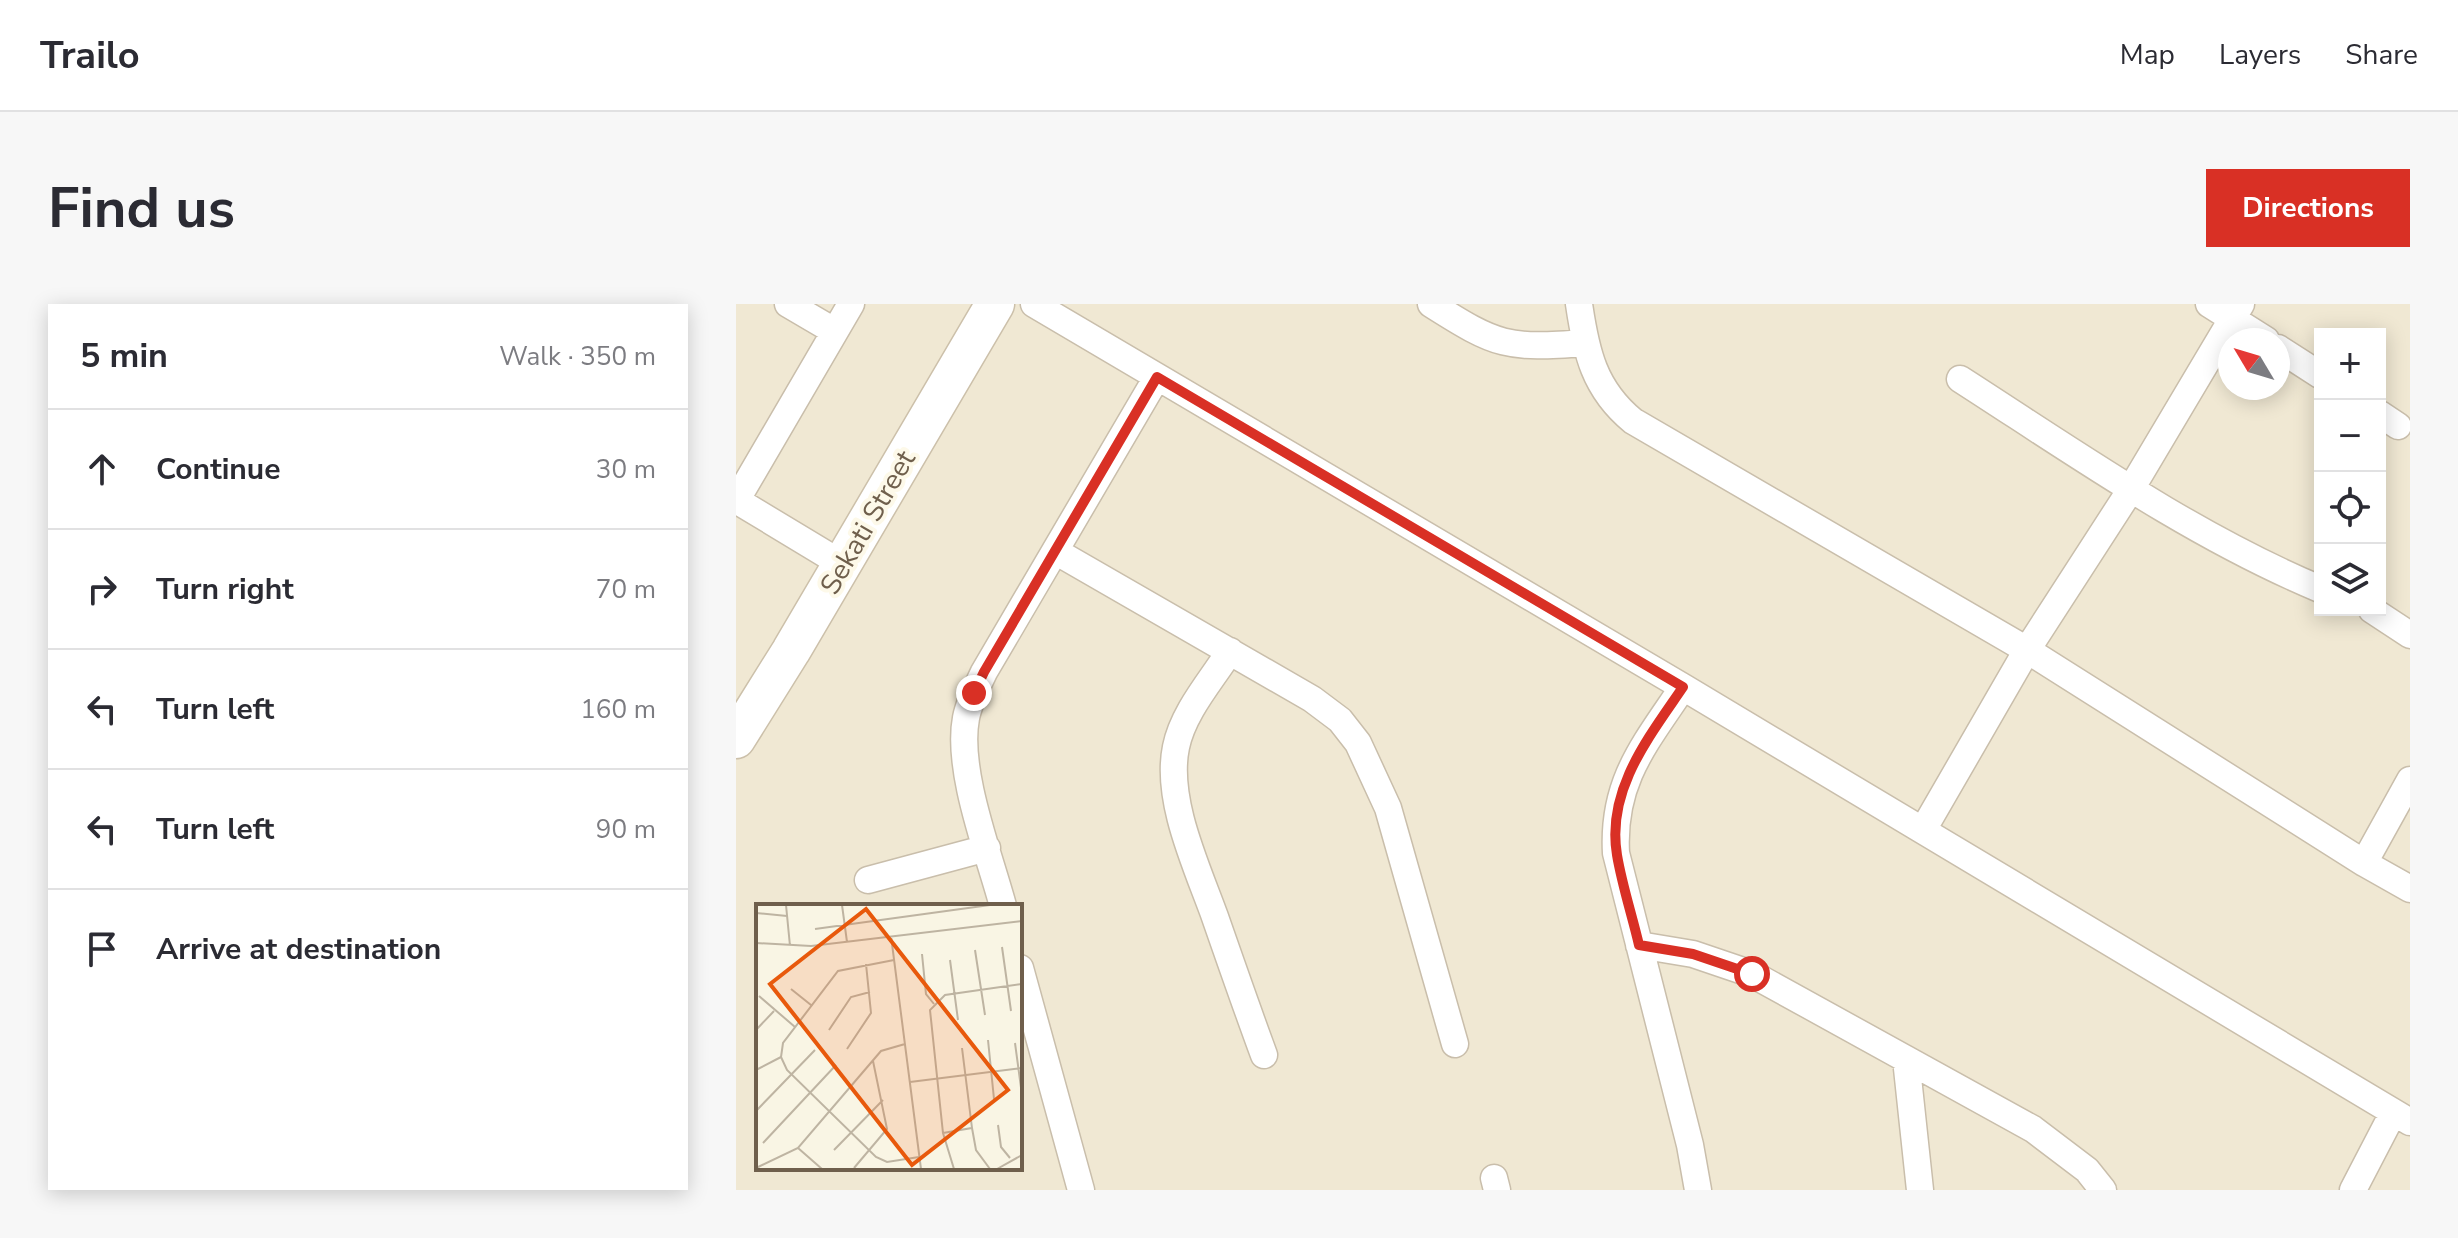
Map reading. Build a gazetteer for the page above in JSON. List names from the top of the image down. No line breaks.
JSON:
{"streets":{"street":["Sekati Street"]},"north":"top left","page":{"header":"Trailo","nav":["Map","Layers","Share"],"buttons":"Directions","title":"Find us","heading":["5 min","Walk · 350 m"],"map_buttons":["+","−"],"list":[["Continue","30 m"],["Turn right","70 m"],["Turn left","160 m"],["Turn left","90 m"],"Arrive at destination"]}}
